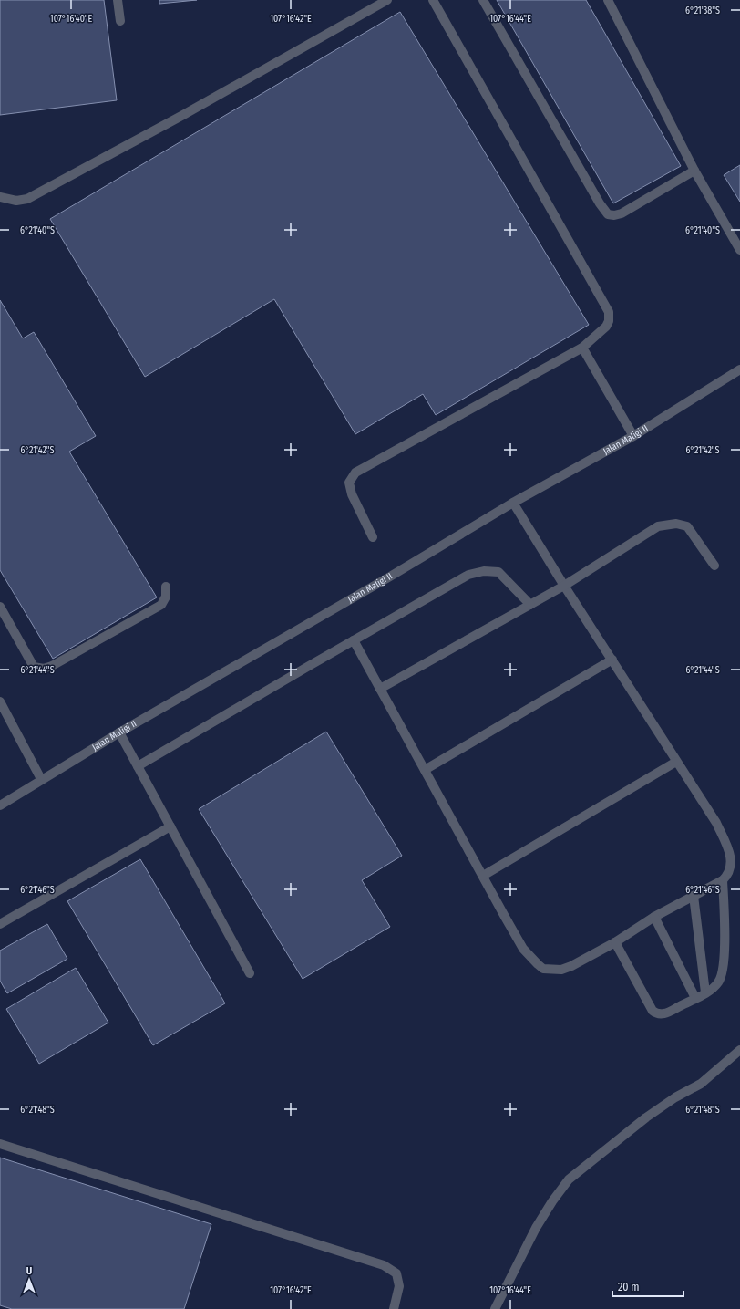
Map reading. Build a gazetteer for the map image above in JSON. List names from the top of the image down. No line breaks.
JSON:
{"streets":{"street":["Jalan Maligi II"]},"scale_bar":"20 m","north":"top","coordinates":["6°21'38\"S","107°16'40\"E","107°16'42\"E","107°16'44\"E","6°21'40\"S","6°21'42\"S","6°21'44\"S","6°21'46\"S","6°21'48\"S"]}
